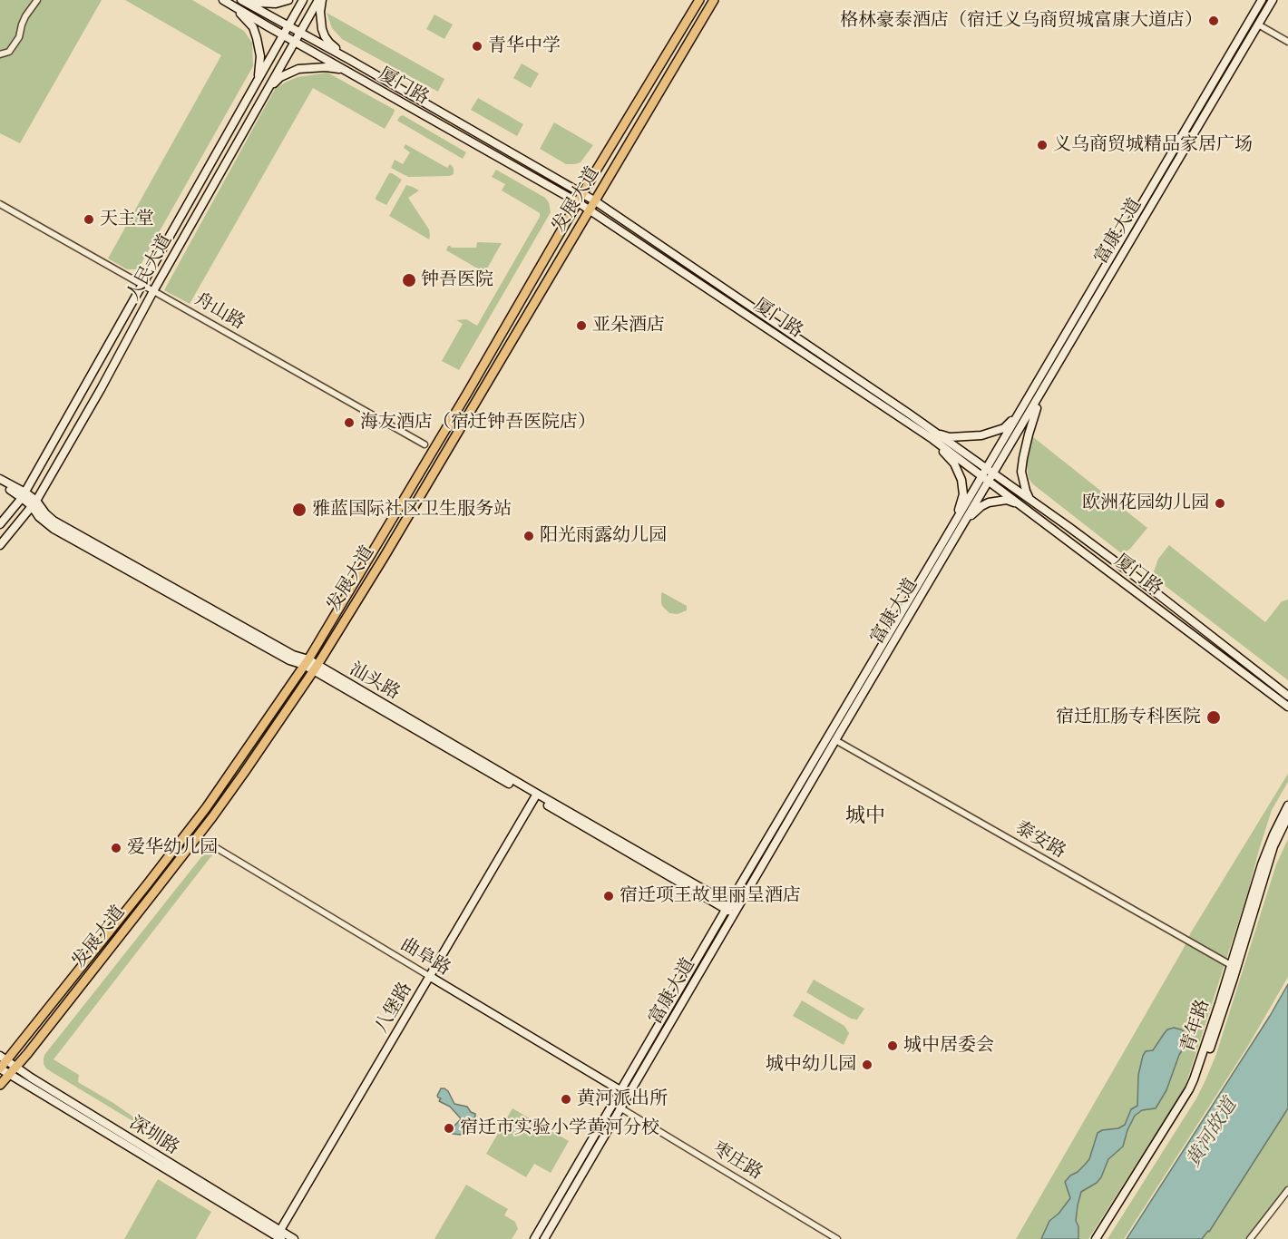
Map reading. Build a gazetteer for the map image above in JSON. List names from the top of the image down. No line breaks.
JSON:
{"streets":{"main road":["发展大道"],"street":["厦门路","富康大道","人民大道","舟山路","汕头路","泰安路","曲阜路","八堡路","青年路","深圳路","枣庄路"]},"crossings":[["厦门路","发展大道"],["厦门路","富康大道"],["厦门路","人民大道"],["发展大道","汕头路"],["发展大道","深圳路"],["富康大道","汕头路"],["富康大道","泰安路"],["富康大道","曲阜路"],["富康大道","枣庄路"],["人民大道","舟山路"],["人民大道","汕头路"],["汕头路","八堡路"],["泰安路","青年路"],["曲阜路","八堡路"],["八堡路","深圳路"]],"districts":["城中"],"water":["黄河故道"],"places":["格林豪泰酒店（宿迁义乌商贸城富康大道店）","青华中学","义乌商贸城精品家居广场","天主堂","钟吾医院","亚朵酒店","海友酒店（宿迁钟吾医院店）","欧洲花园幼儿园","雅蓝国际社区卫生服务站","阳光雨露幼儿园","宿迁肛肠专科医院","爱华幼儿园","宿迁项王故里丽呈酒店","城中居委会","城中幼儿园","黄河派出所","宿迁市实验小学黄河分校"]}
